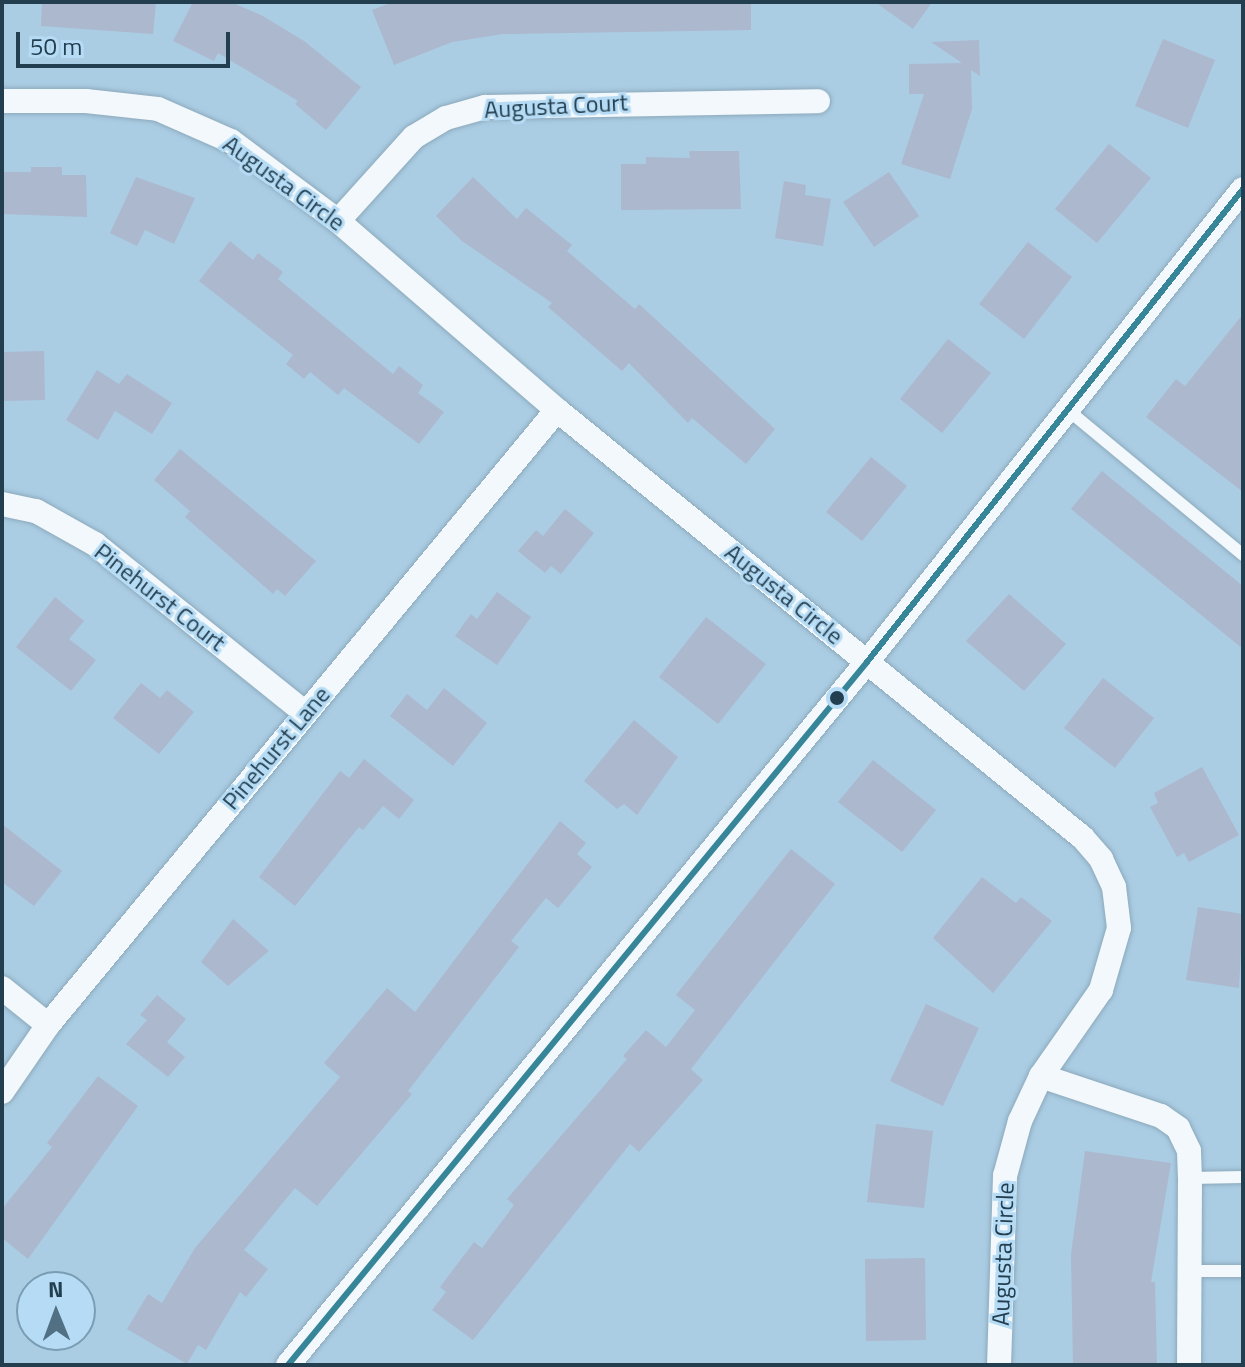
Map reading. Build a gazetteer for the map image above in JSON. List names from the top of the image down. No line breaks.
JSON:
{"streets":{"street":["Augusta Court","Augusta Circle","Pinehurst Court","Pinehurst Lane"]},"crossings":[["Augusta Court","Augusta Circle"],["Augusta Circle","Pinehurst Lane"],["Pinehurst Court","Pinehurst Lane"]],"scale_bar":"50 m","north":"top"}
